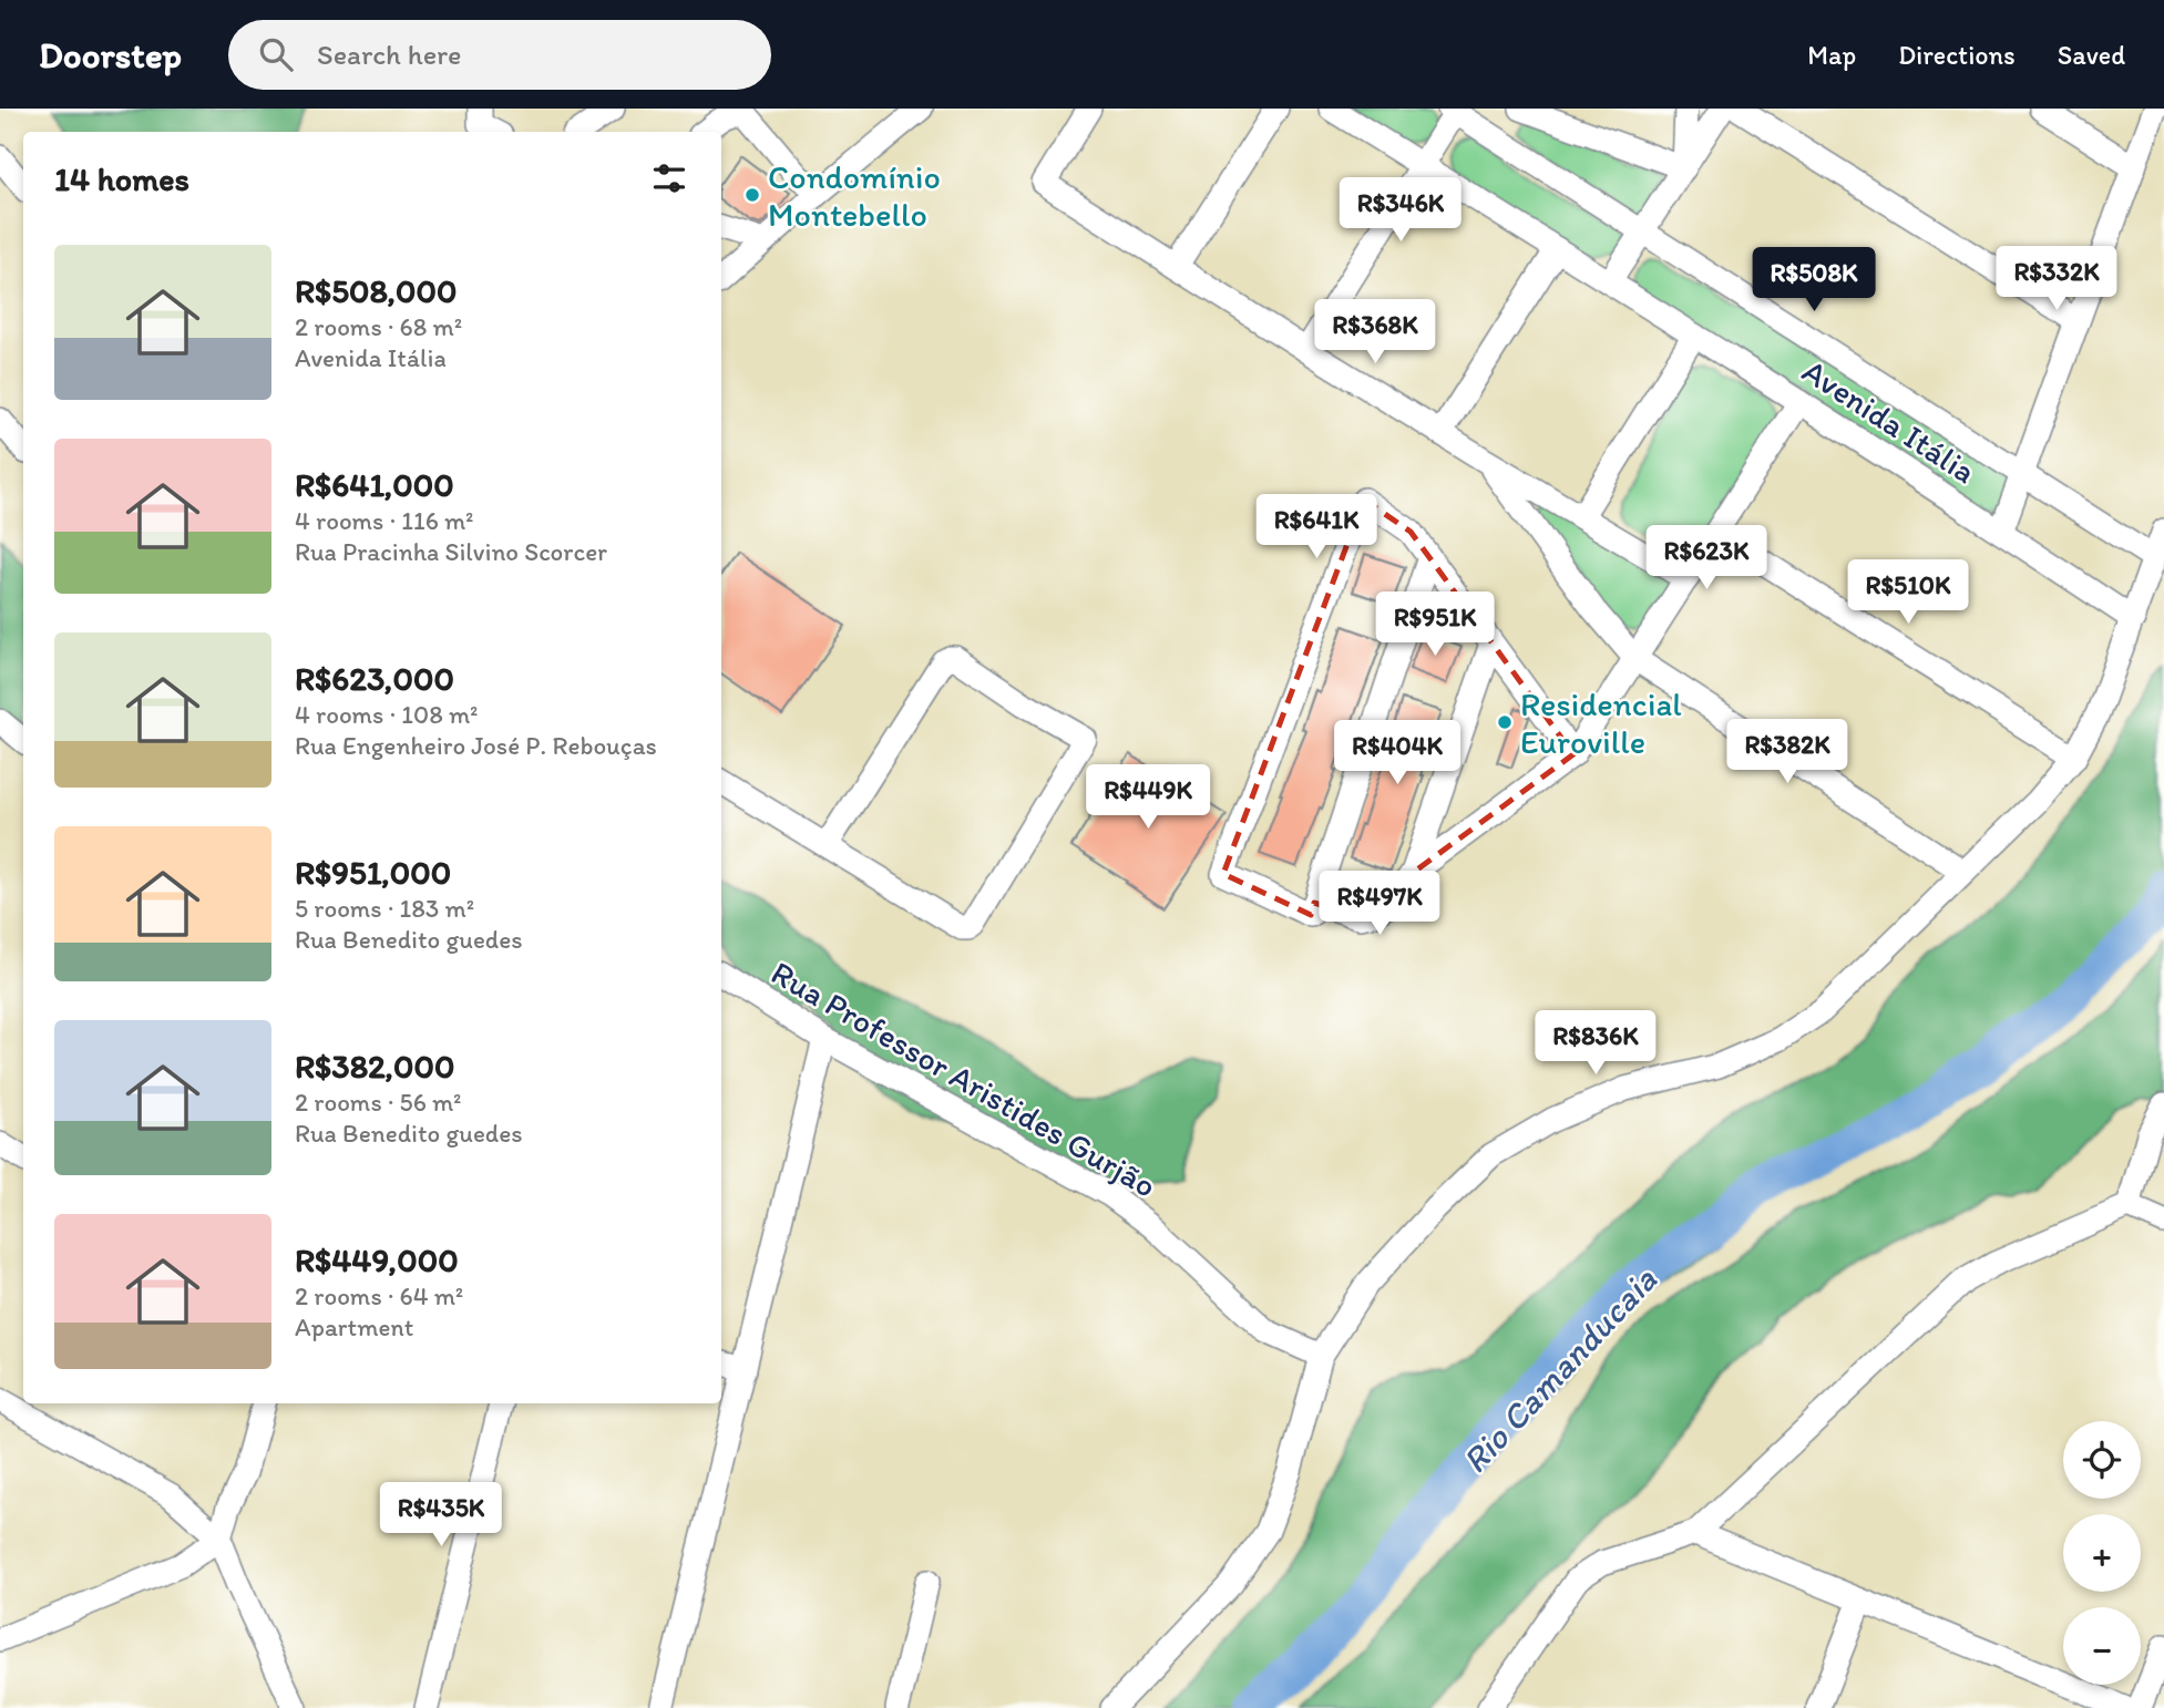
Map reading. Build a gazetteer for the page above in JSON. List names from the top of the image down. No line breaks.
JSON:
{"streets":{"street":["Avenida Itália","Rua Professor Aristides Gurjão"]},"water":["Rio Camanducaia"],"places":["Condomínio Montebello","Residencial Euroville"],"page":{"header":"Doorstep","search":"Search here","nav":["Map","Directions","Saved"],"heading":"14 homes","price":["R$346K","R$332K","R$508K","R$368K","R$641K","R$623K","R$510K","R$951K","R$382K","R$404K","R$449K","R$497K","R$836K","R$435K"],"list":[{"name":"R$508,000","note":"2 rooms · 68 m² · Avenida Itália"},{"name":"R$641,000","note":"4 rooms · 116 m² · Rua Pracinha Silvino Scorcer"},{"name":"R$623,000","note":"4 rooms · 108 m² · Rua Engenheiro José P. Rebouças"},{"name":"R$951,000","note":"5 rooms · 183 m² · Rua Benedito guedes"},{"name":"R$382,000","note":"2 rooms · 56 m² · Rua Benedito guedes"},{"name":"R$449,000","note":"2 rooms · 64 m² · Apartment"}],"map_buttons":["+","−"]}}
